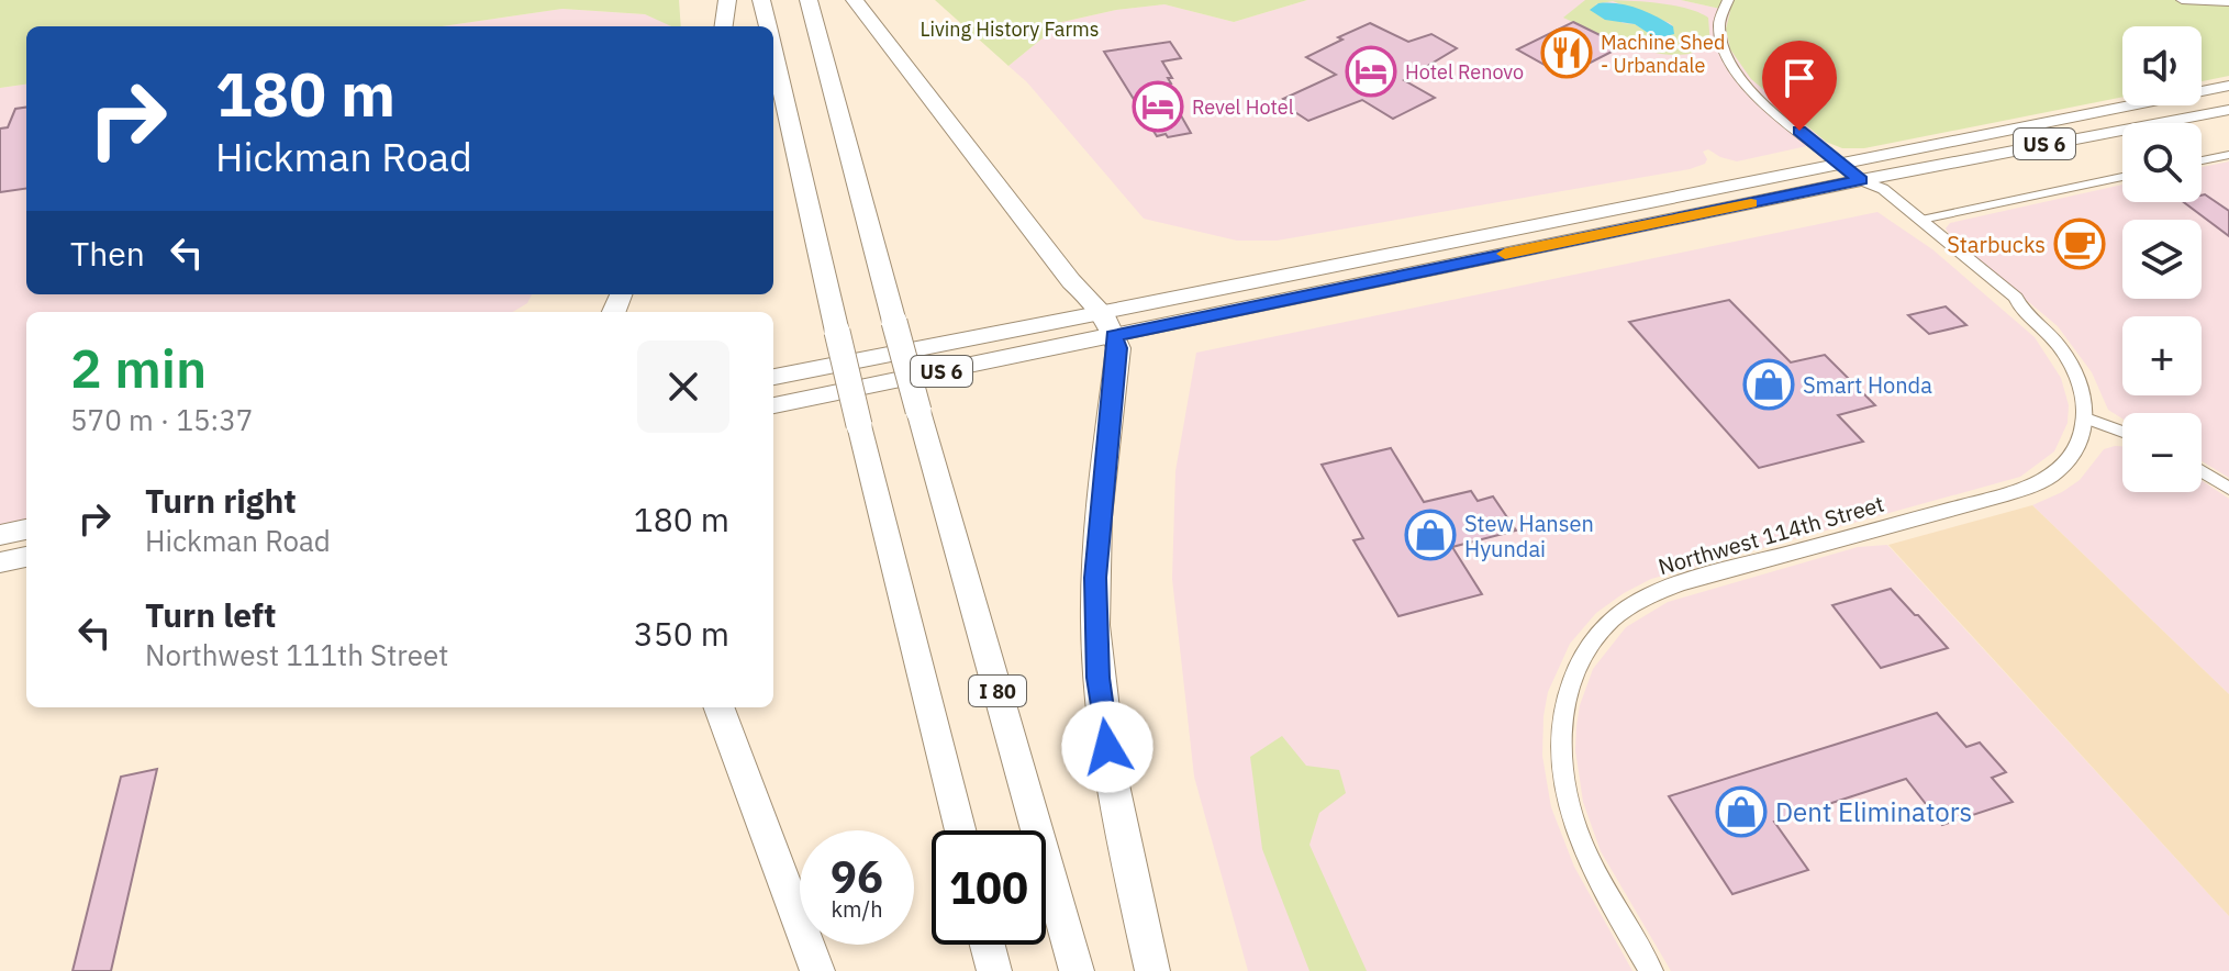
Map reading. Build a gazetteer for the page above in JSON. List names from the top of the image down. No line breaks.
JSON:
{"streets":{"highway":["US 6","I 80"],"street":["Northwest 114th Street"]},"parks":["Living History Farms"],"places":{"restaurant":["Machine Shed - Urbandale"],"hotel":["Hotel Renovo","Revel Hotel"],"cafe":["Starbucks"],"shop":["Smart Honda","Stew Hansen Hyundai","Dent Eliminators"]},"page":{"map_buttons":["+","−"],"turn":["180 m","Hickman Road"],"then":"Then","heading":["2 min","570 m · 15:37"],"list":[{"name":"Turn right","note":"Hickman Road","value":"180 m"},{"name":"Turn left","note":"Northwest 111th Street","value":"350 m"}],"speed":"96 km/h","limit":"100"}}
